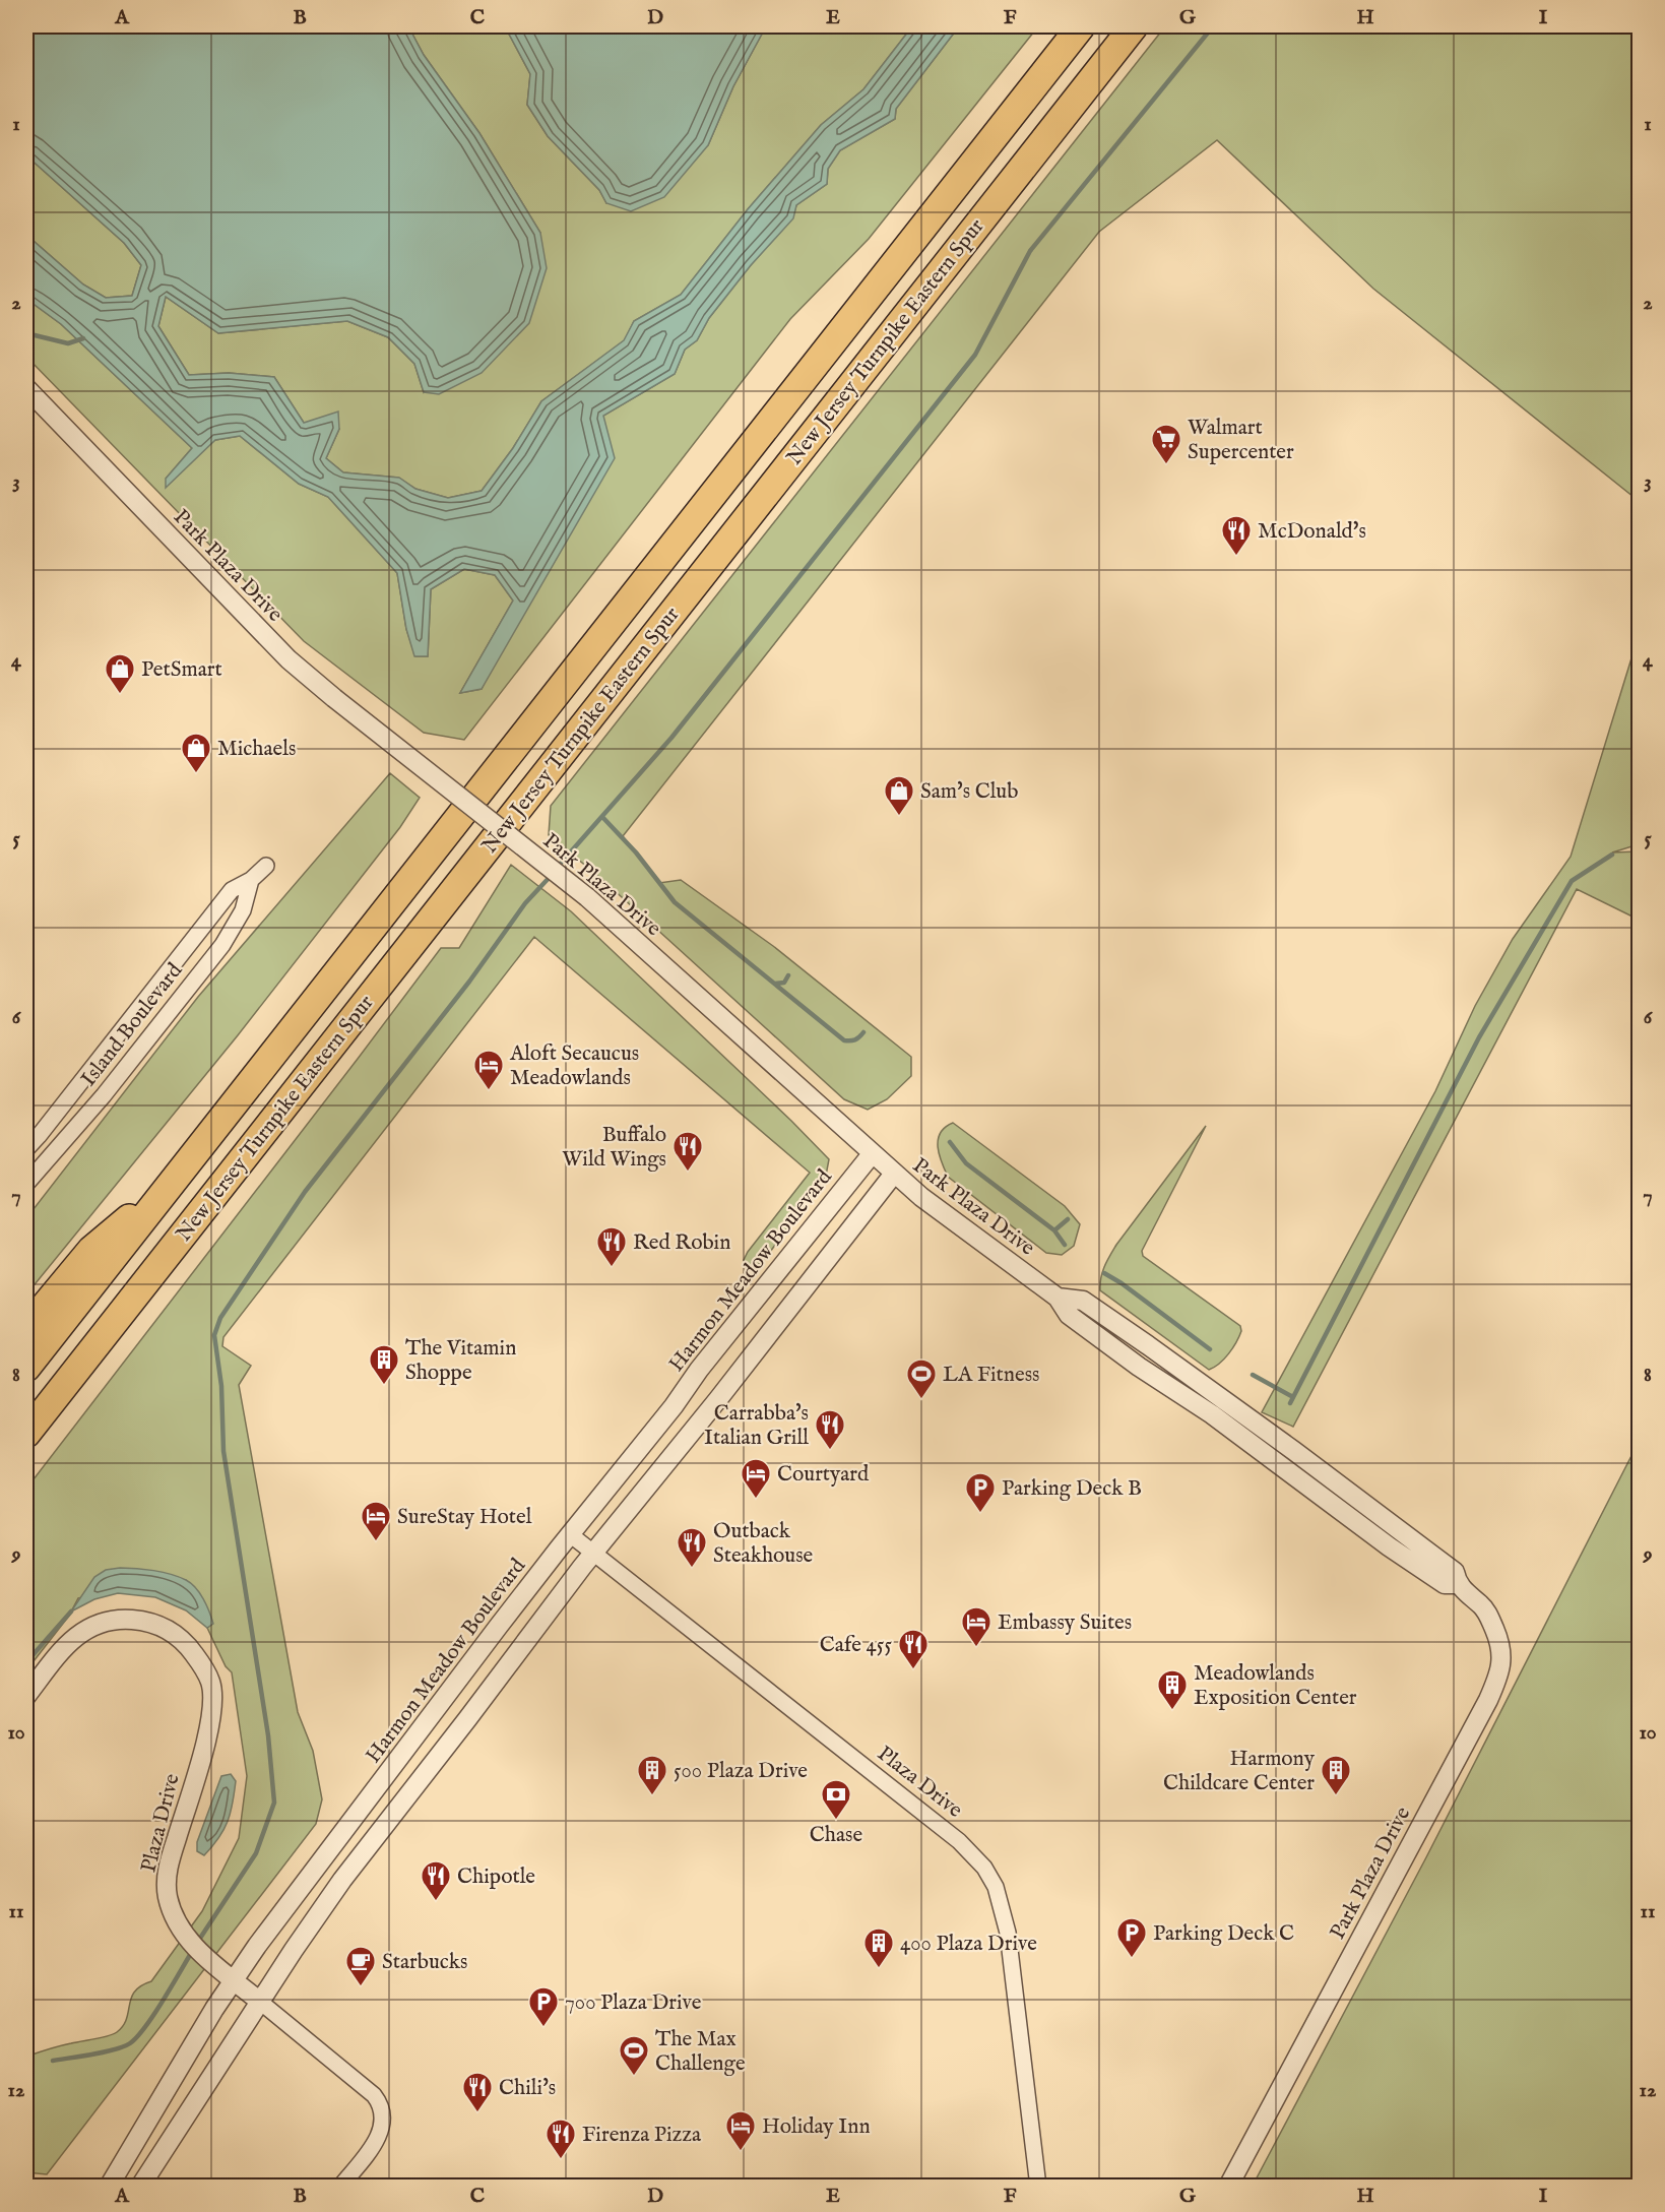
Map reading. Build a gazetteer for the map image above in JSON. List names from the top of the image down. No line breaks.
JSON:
{"streets":{"highway":["New Jersey Turnpike Eastern Spur"],"street":["Park Plaza Drive","Island Boulevard","Harmon Meadow Boulevard","Plaza Drive"]},"crossings":[["Park Plaza Drive","Harmon Meadow Boulevard"],["Harmon Meadow Boulevard","Plaza Drive"]],"places":{"supermarket":["Walmart Supercenter"],"restaurant":["McDonald's","Buffalo Wild Wings","Red Robin","Carrabba's Italian Grill","Outback Steakhouse","Cafe 455","Chipotle","Chili's","Firenza Pizza"],"shop":["PetSmart","Michaels","Sam's Club"],"hotel":["Aloft Secaucus Meadowlands","Courtyard","SureStay Hotel","Embassy Suites","Holiday Inn"],"building":["The Vitamin Shoppe","Meadowlands Exposition Center","500 Plaza Drive","Harmony Childcare Center","400 Plaza Drive"],"sports":["LA Fitness","The Max Challenge"],"parking":["Parking Deck B","Parking Deck C","700 Plaza Drive"],"bank":["Chase"],"cafe":["Starbucks"]},"grid":{"columns":["A","B","C","D","E","F","G","H","I"],"rows":["1","2","3","4","5","6","7","8","9","10","11","12"]}}
